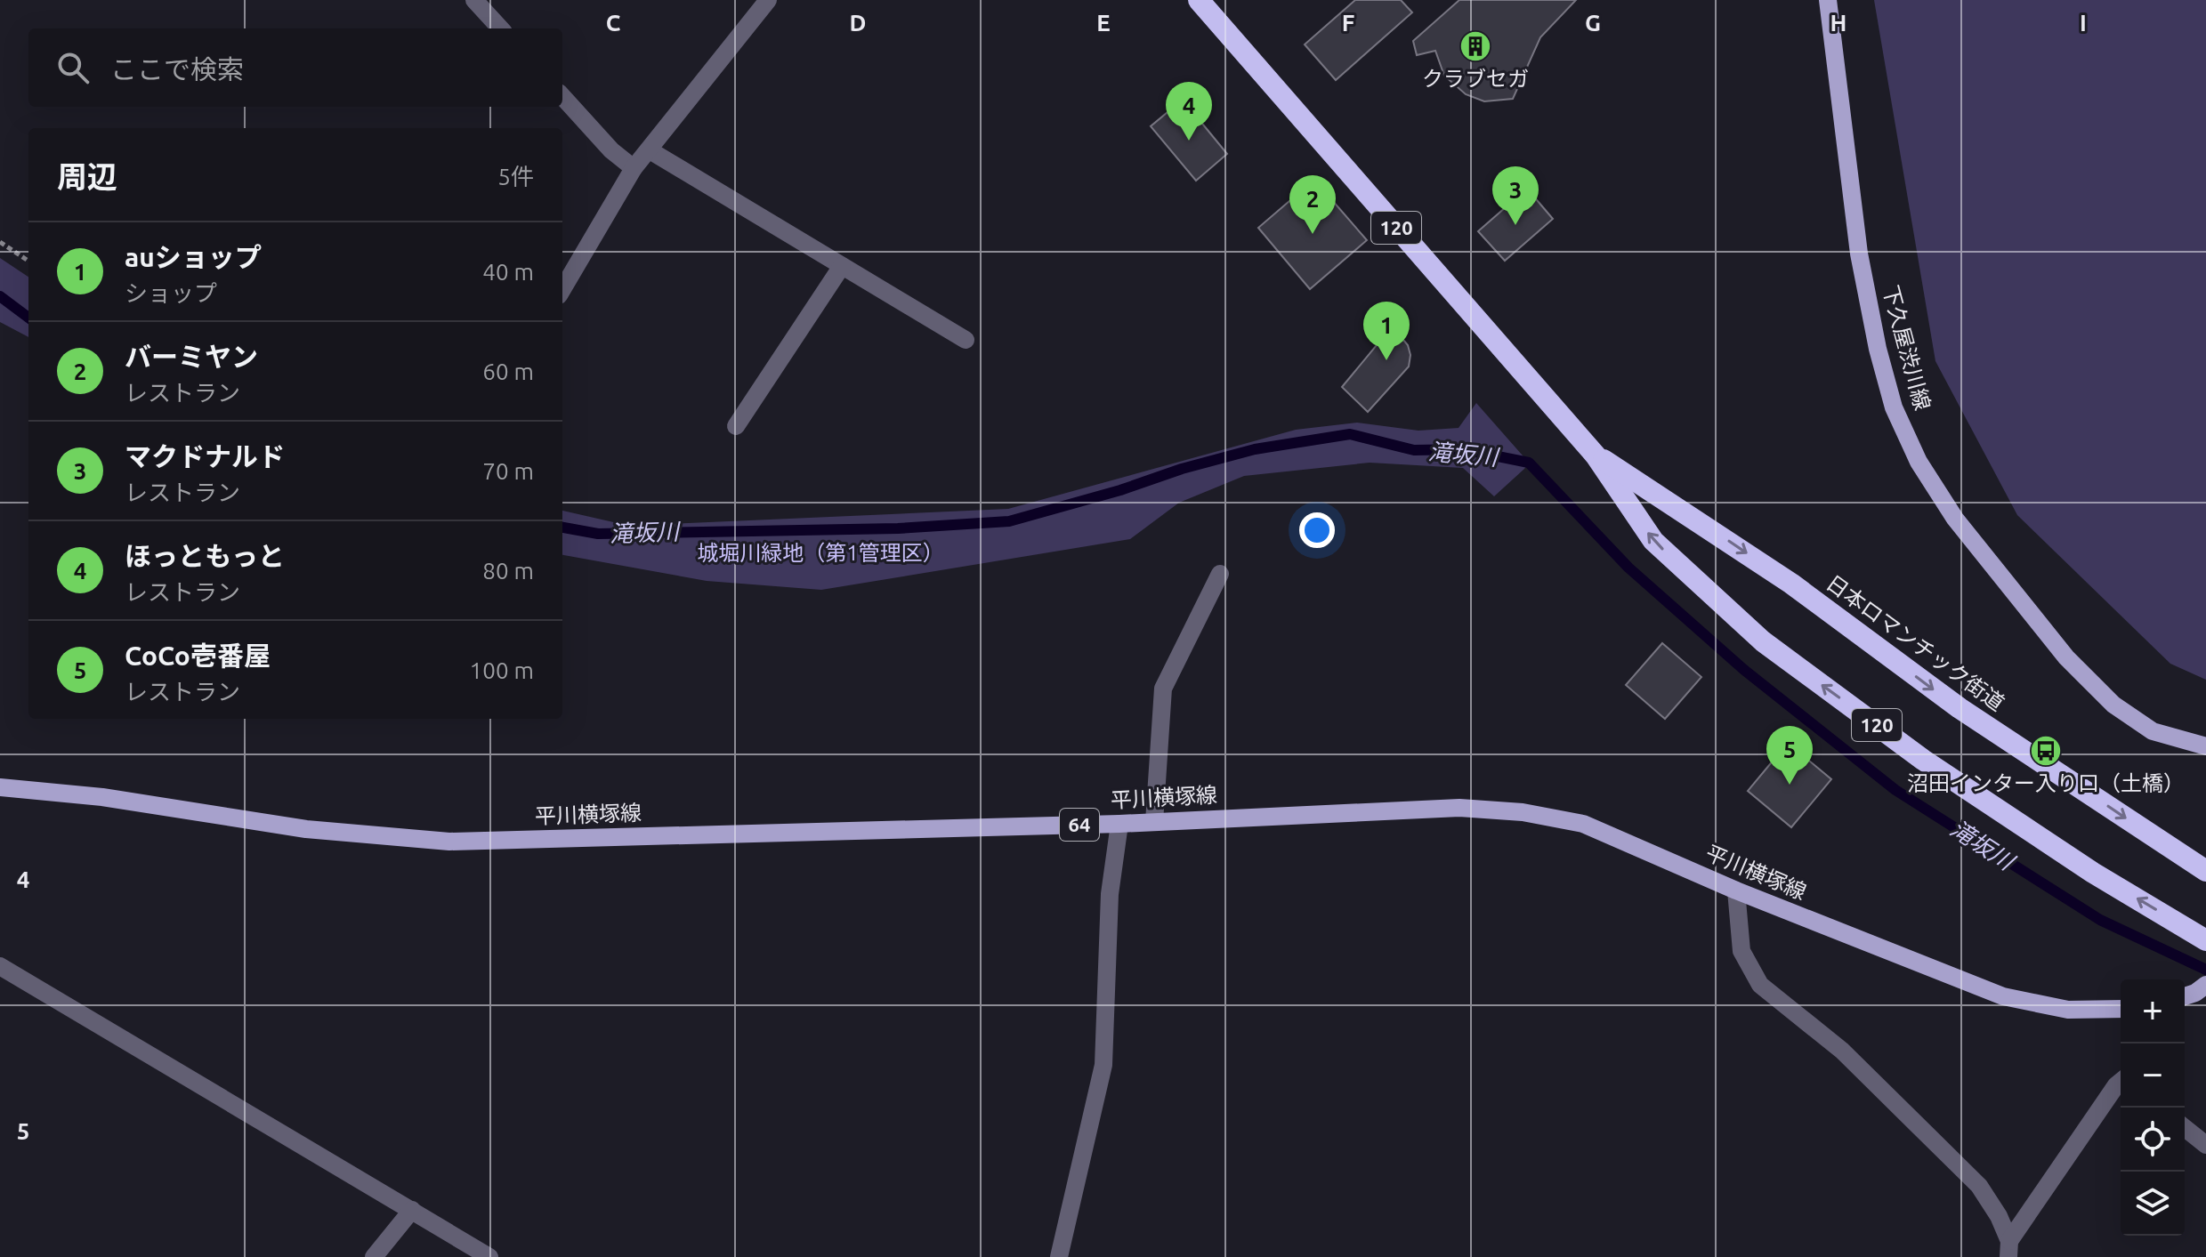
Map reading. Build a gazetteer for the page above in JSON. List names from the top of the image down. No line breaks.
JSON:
{"streets":{"highway":["120","日本ロマンチック街道"],"main road":["下久屋渋川線","平川横塚線","64"]},"water":["滝坂川"],"parks":["城堀川緑地（第1管理区）"],"places":{"building":["クラブセガ"],"bus stop":["沼田インター入り口（土橋）"]},"page":{"search":"ここで検索","pins":["4","3","2","1","5"],"heading":["周辺","5件"],"list":[{"mark":"1","name":"auショップ","note":"ショップ","value":"40 m"},{"mark":"2","name":"バーミヤン","note":"レストラン","value":"60 m"},{"mark":"3","name":"マクドナルド","note":"レストラン","value":"70 m"},{"mark":"4","name":"ほっともっと","note":"レストラン","value":"80 m"},{"mark":"5","name":"CoCo壱番屋","note":"レストラン","value":"100 m"}],"map_buttons":["+","−"]},"grid":{"columns":["C","D","E","F","G","H","I"],"rows":["4","5"]}}
